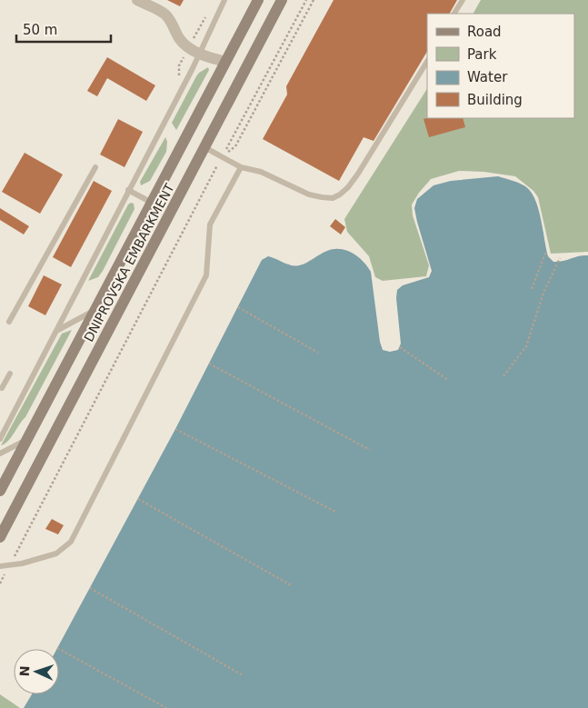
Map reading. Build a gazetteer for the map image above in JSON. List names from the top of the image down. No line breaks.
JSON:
{"streets":{"main road":["DNIPROVSKA EMBARKMENT"]},"legend":["Road","Park","Water","Building"],"scale_bar":"50 m","north":"left"}
